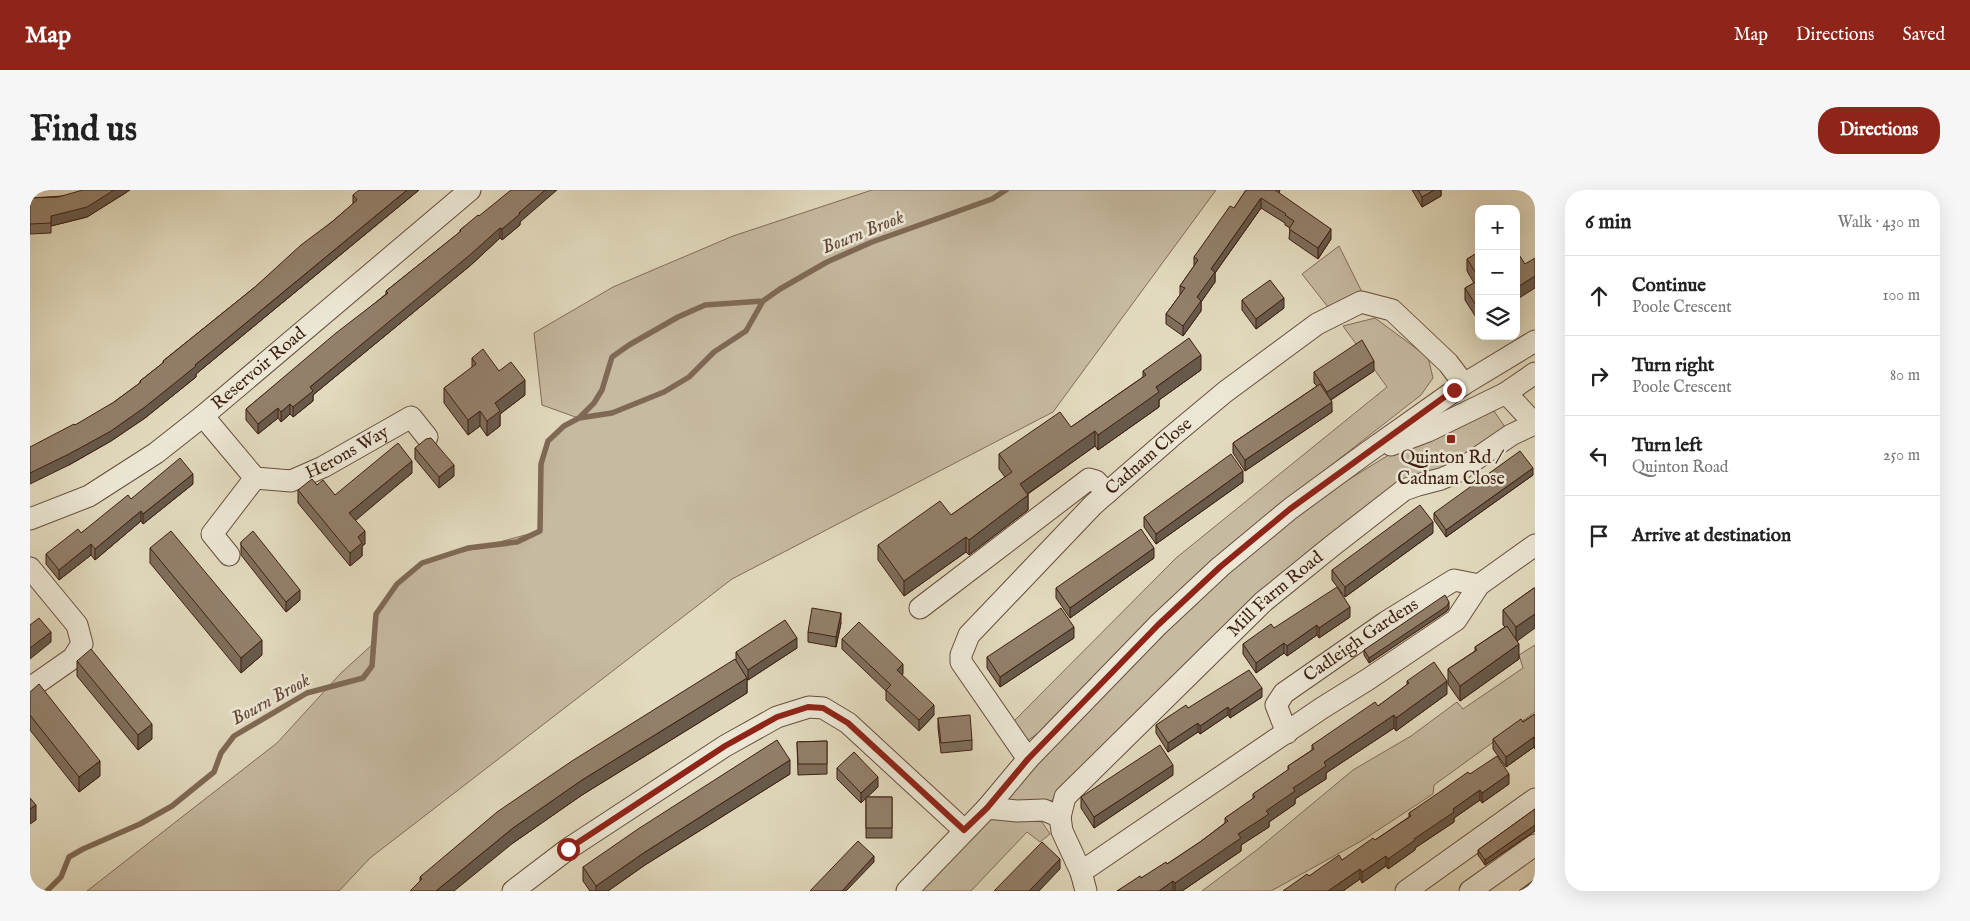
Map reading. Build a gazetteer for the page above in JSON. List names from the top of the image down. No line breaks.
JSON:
{"streets":{"street":["Reservoir Road","Herons Way","Cadnam Close","Mill Farm Road","Cadleigh Gardens"]},"water":["Bourn Brook"],"places":{"transit":["Quinton Rd / Cadnam Close"]},"page":{"header":"Map","nav":["Map","Directions","Saved"],"buttons":"Directions","title":"Find us","heading":["6 min","Walk · 430 m"],"map_buttons":["+","−"],"list":[["Continue","Poole Crescent","100 m"],["Turn right","Poole Crescent","80 m"],["Turn left","Quinton Road","250 m"],"Arrive at destination"]}}
